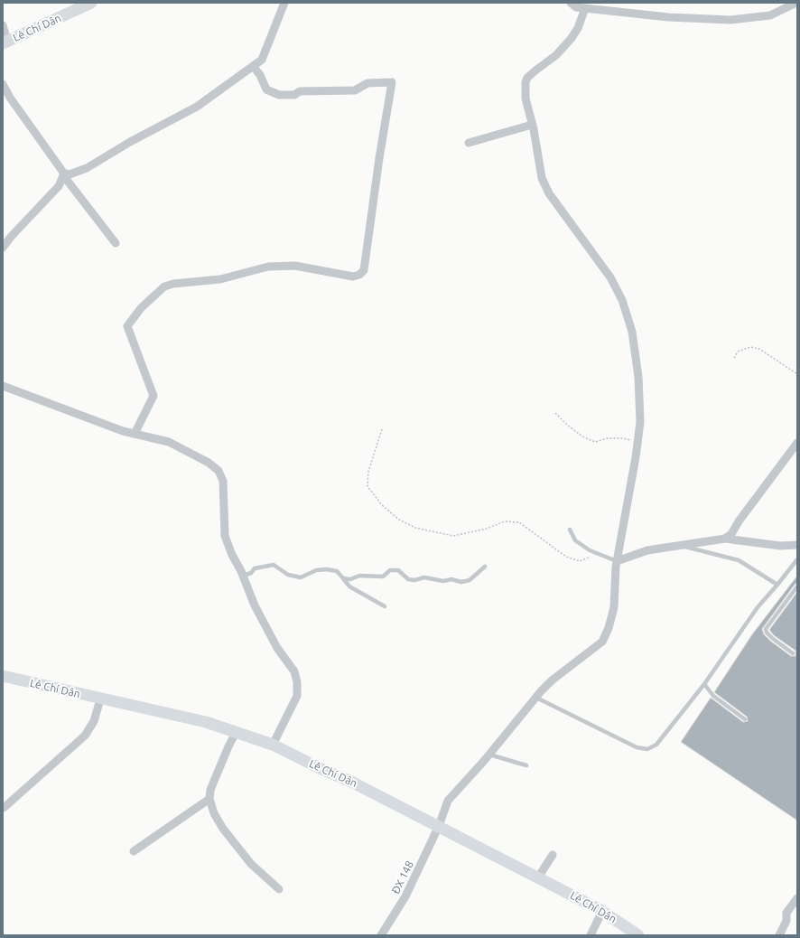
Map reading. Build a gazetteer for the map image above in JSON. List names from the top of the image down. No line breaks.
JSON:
{"streets":{"street":["Lê Chí Dân","ĐX 148"]},"crossings":[["Lê Chí Dân","ĐX 148"]]}
